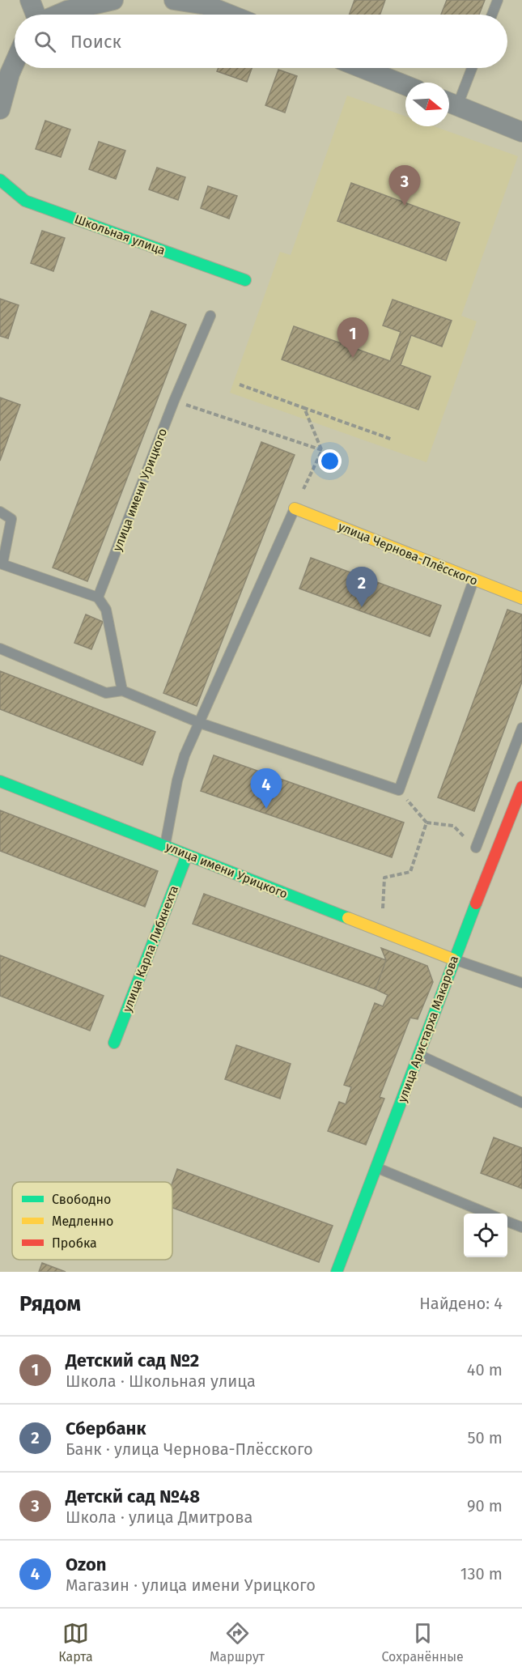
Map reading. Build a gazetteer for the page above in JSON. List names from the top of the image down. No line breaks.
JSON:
{"streets":{"street":["Школьная улица","улица имени Урицкого","улица Чернова-Плёсского","улица Карла Либкнехта","улица Аристарха Макарова"]},"crossings":[["улица имени Урицкого","улица Карла Либкнехта"],["улица имени Урицкого","улица Аристарха Макарова"]],"legend":["Свободно","Медленно","Пробка"],"north":"right","page":{"search":"Поиск","pins":["3","1","2","4"],"heading":["Рядом","Найдено: 4"],"list":[{"mark":"1","name":"Детский сад №2","note":"Школа · Школьная улица","value":"40 m"},{"mark":"2","name":"Сбербанк","note":"Банк · улица Чернова-Плёсского","value":"50 m"},{"mark":"3","name":"Детскй сад №48","note":"Школа · улица Дмитрова","value":"90 m"},{"mark":"4","name":"Ozon","note":"Магазин · улица имени Урицкого","value":"130 m"}],"nav":["Карта","Маршрут","Сохранённые"]}}
